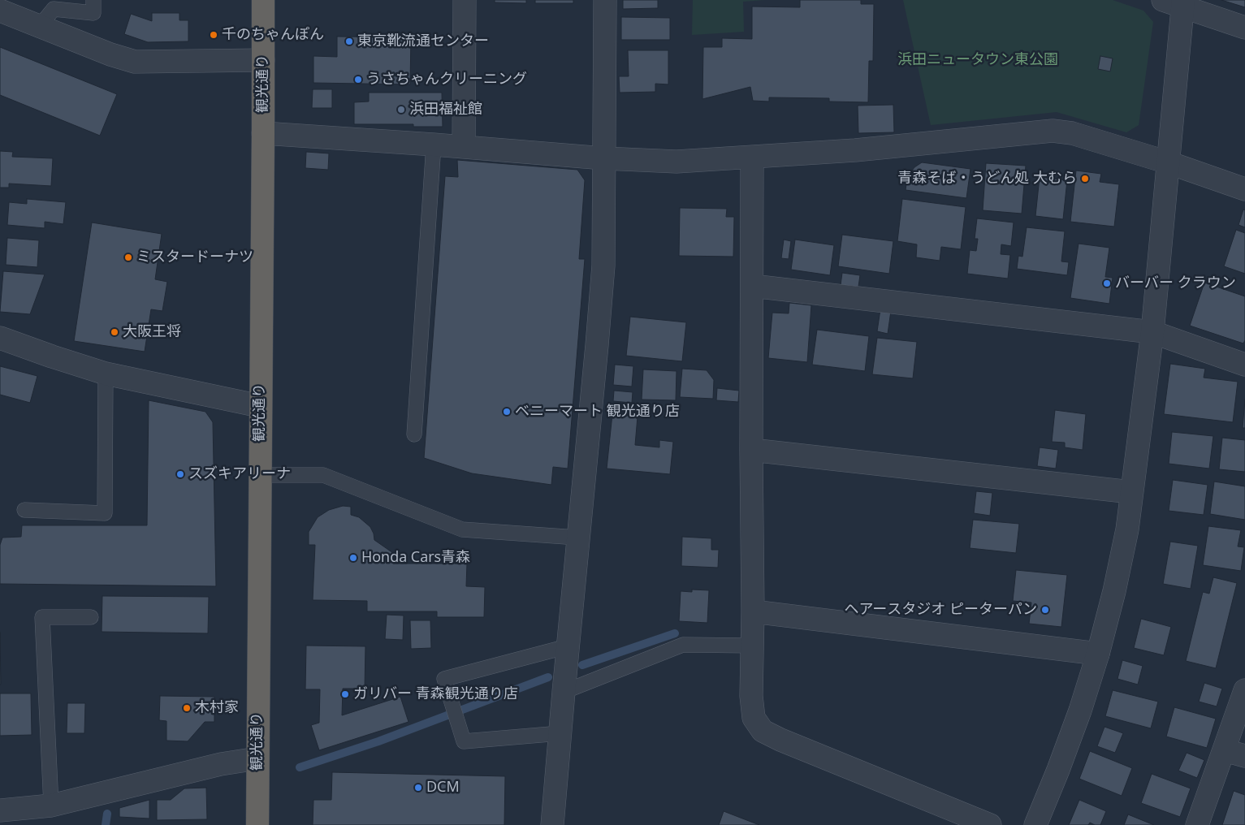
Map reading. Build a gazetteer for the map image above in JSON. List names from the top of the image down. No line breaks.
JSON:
{"streets":{"highway":["観光通り"]},"parks":["浜田ニュータウン東公園"],"places":["千のちゃんぽん","東京靴流通センター","うさちゃんクリーニング","浜田福祉館","青森そば・うどん処 大むら","ミスタードーナツ","バーバー クラウン","大阪王将","ベニーマート 観光通り店","スズキアリーナ","Honda Cars青森","ヘアースタジオ ピーターパン","ガリバー 青森観光通り店","木村家","DCM"]}
